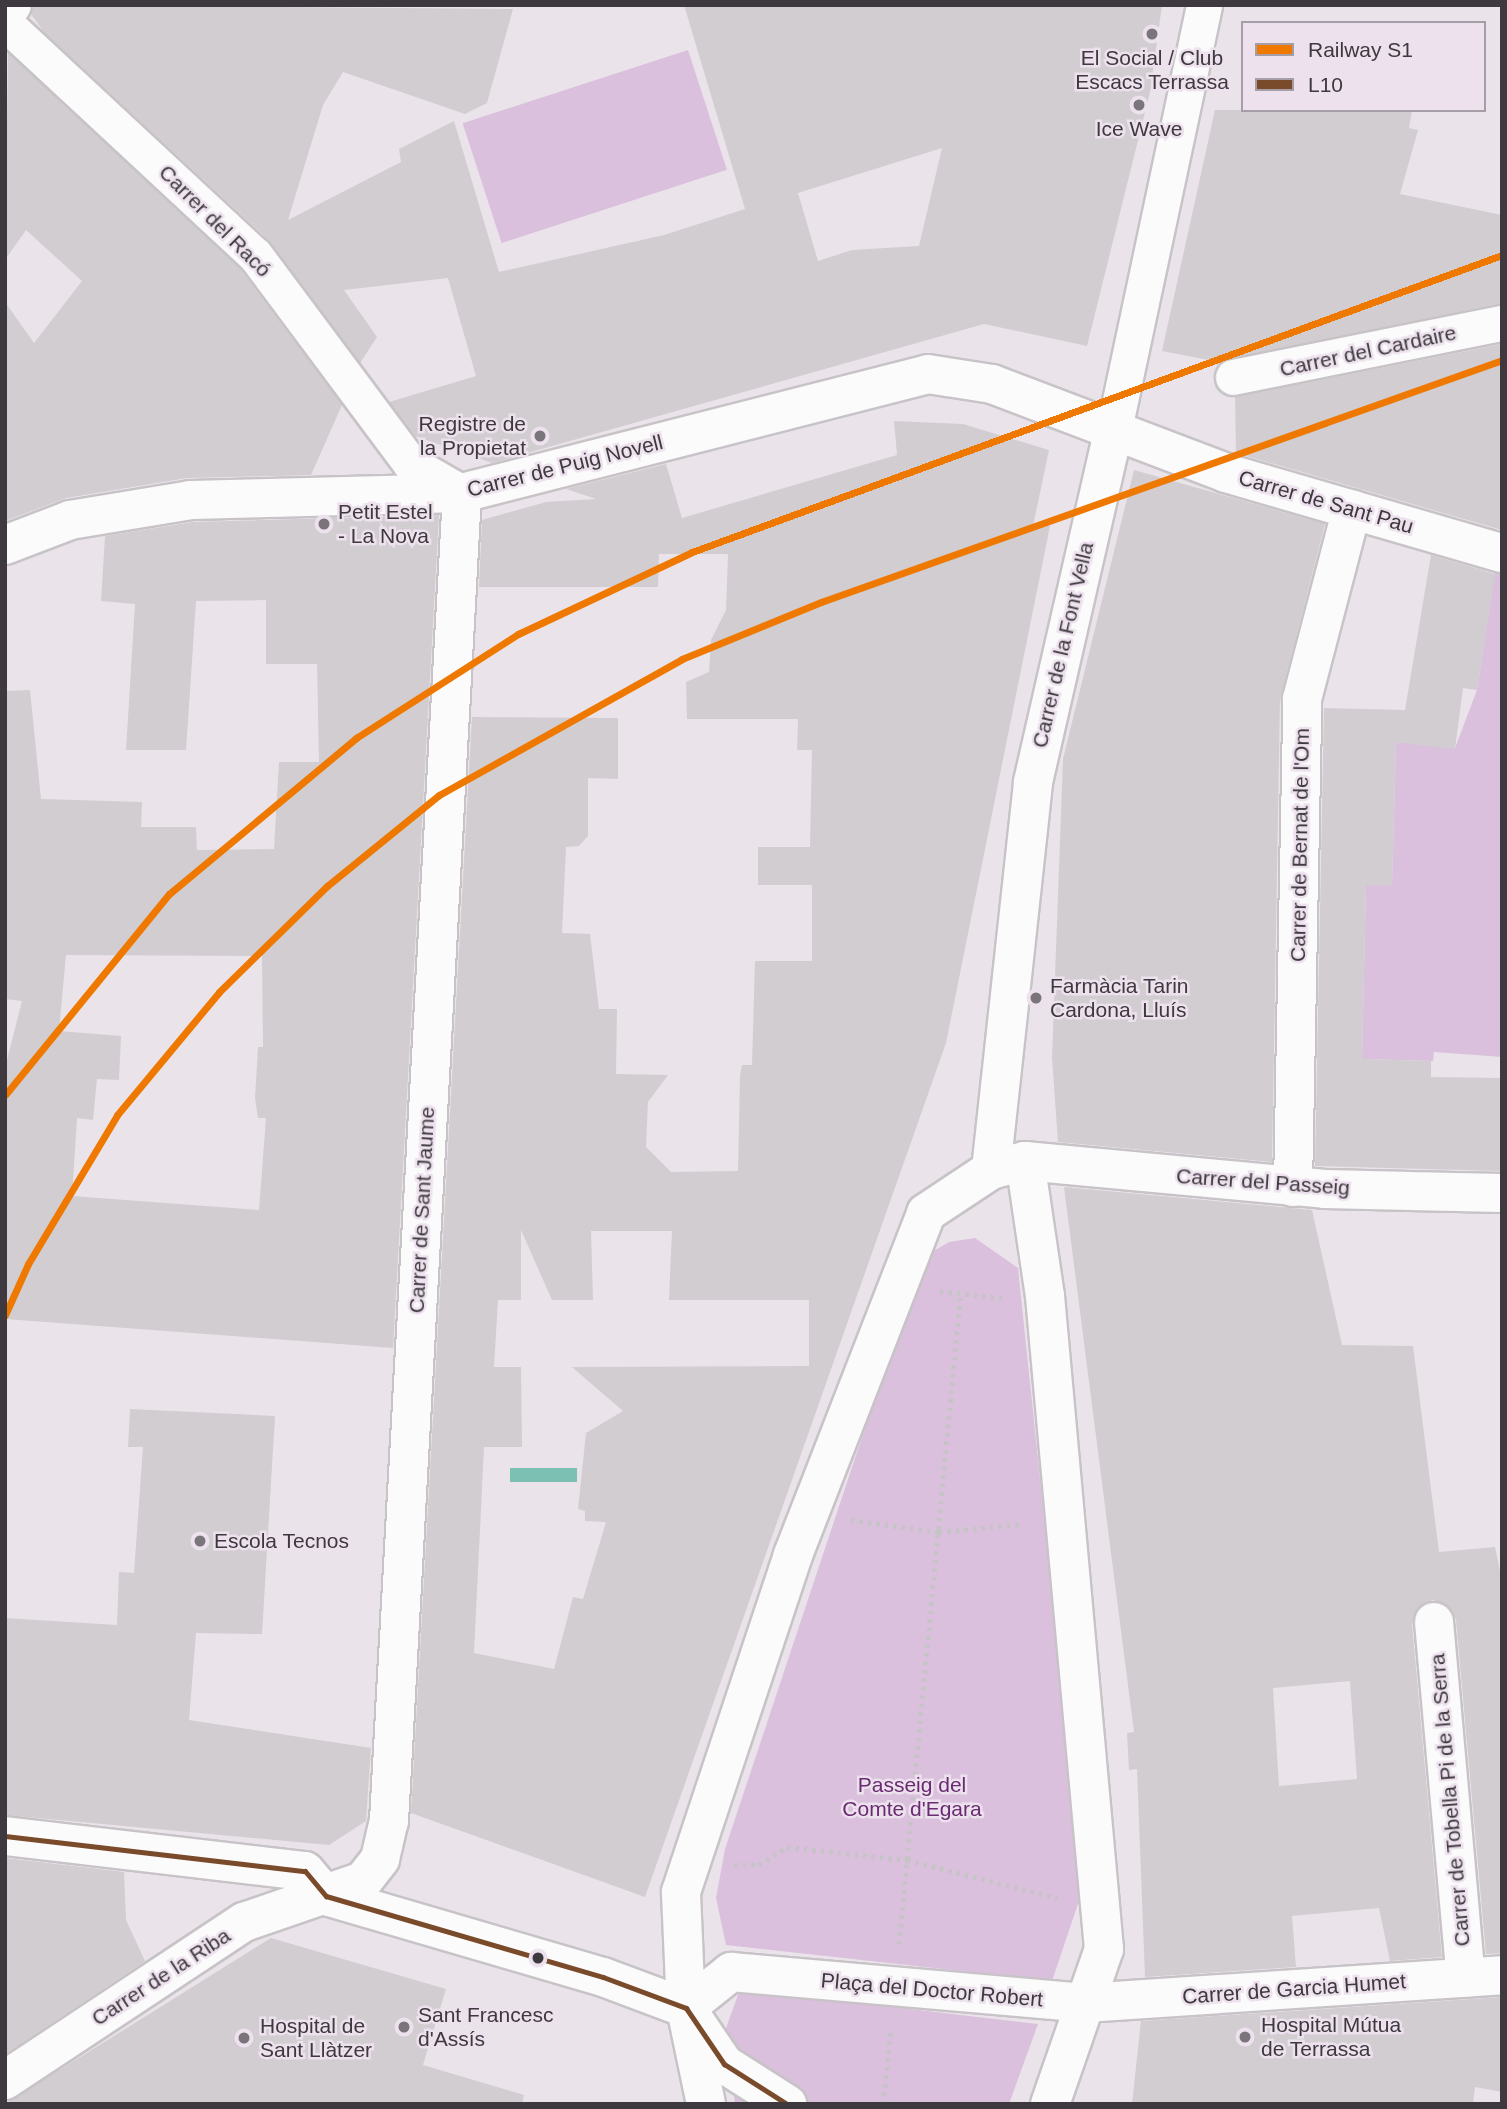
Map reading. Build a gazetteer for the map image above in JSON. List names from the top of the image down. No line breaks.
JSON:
{"streets":{"street":["Carrer del Racó","Carrer del Cardaire","Carrer de Puig Novell","Carrer de Sant Pau","Carrer de la Font Vella","Carrer de Bernat de l'Om","Carrer del Passeig","Carrer de Sant Jaume","Carrer de Tobella Pi de la Serra","Carrer de la Riba","Carrer de Garcia Humet","Plaça del Doctor Robert"]},"crossings":[["Carrer del Racó","Carrer de Puig Novell"],["Carrer del Racó","Carrer de Sant Jaume"],["Carrer de Puig Novell","Carrer de Sant Pau"],["Carrer de Puig Novell","Carrer de la Font Vella"],["Carrer de Puig Novell","Carrer de Sant Jaume"],["Carrer de Sant Pau","Carrer de la Font Vella"],["Carrer de Sant Pau","Carrer de Bernat de l'Om"],["Carrer de la Font Vella","Carrer del Passeig"],["Carrer de Bernat de l'Om","Carrer del Passeig"],["Carrer de Sant Jaume","Carrer de la Riba"],["Carrer de Tobella Pi de la Serra","Carrer de Garcia Humet"],["Carrer de Garcia Humet","Plaça del Doctor Robert"]],"parks":["Passeig del Comte d'Egara"],"places":["El Social / Club Escacs Terrassa","Ice Wave","Registre de la Propietat","Petit Estel - La Nova","Farmàcia Tarin Cardona, Lluís","Escola Tecnos","Sant Francesc d'Assís","Hospital Mútua de Terrassa","Hospital de Sant Llàtzer"],"lines":["rail line S1","transit line L10"],"legend":["Railway S1","L10"]}
